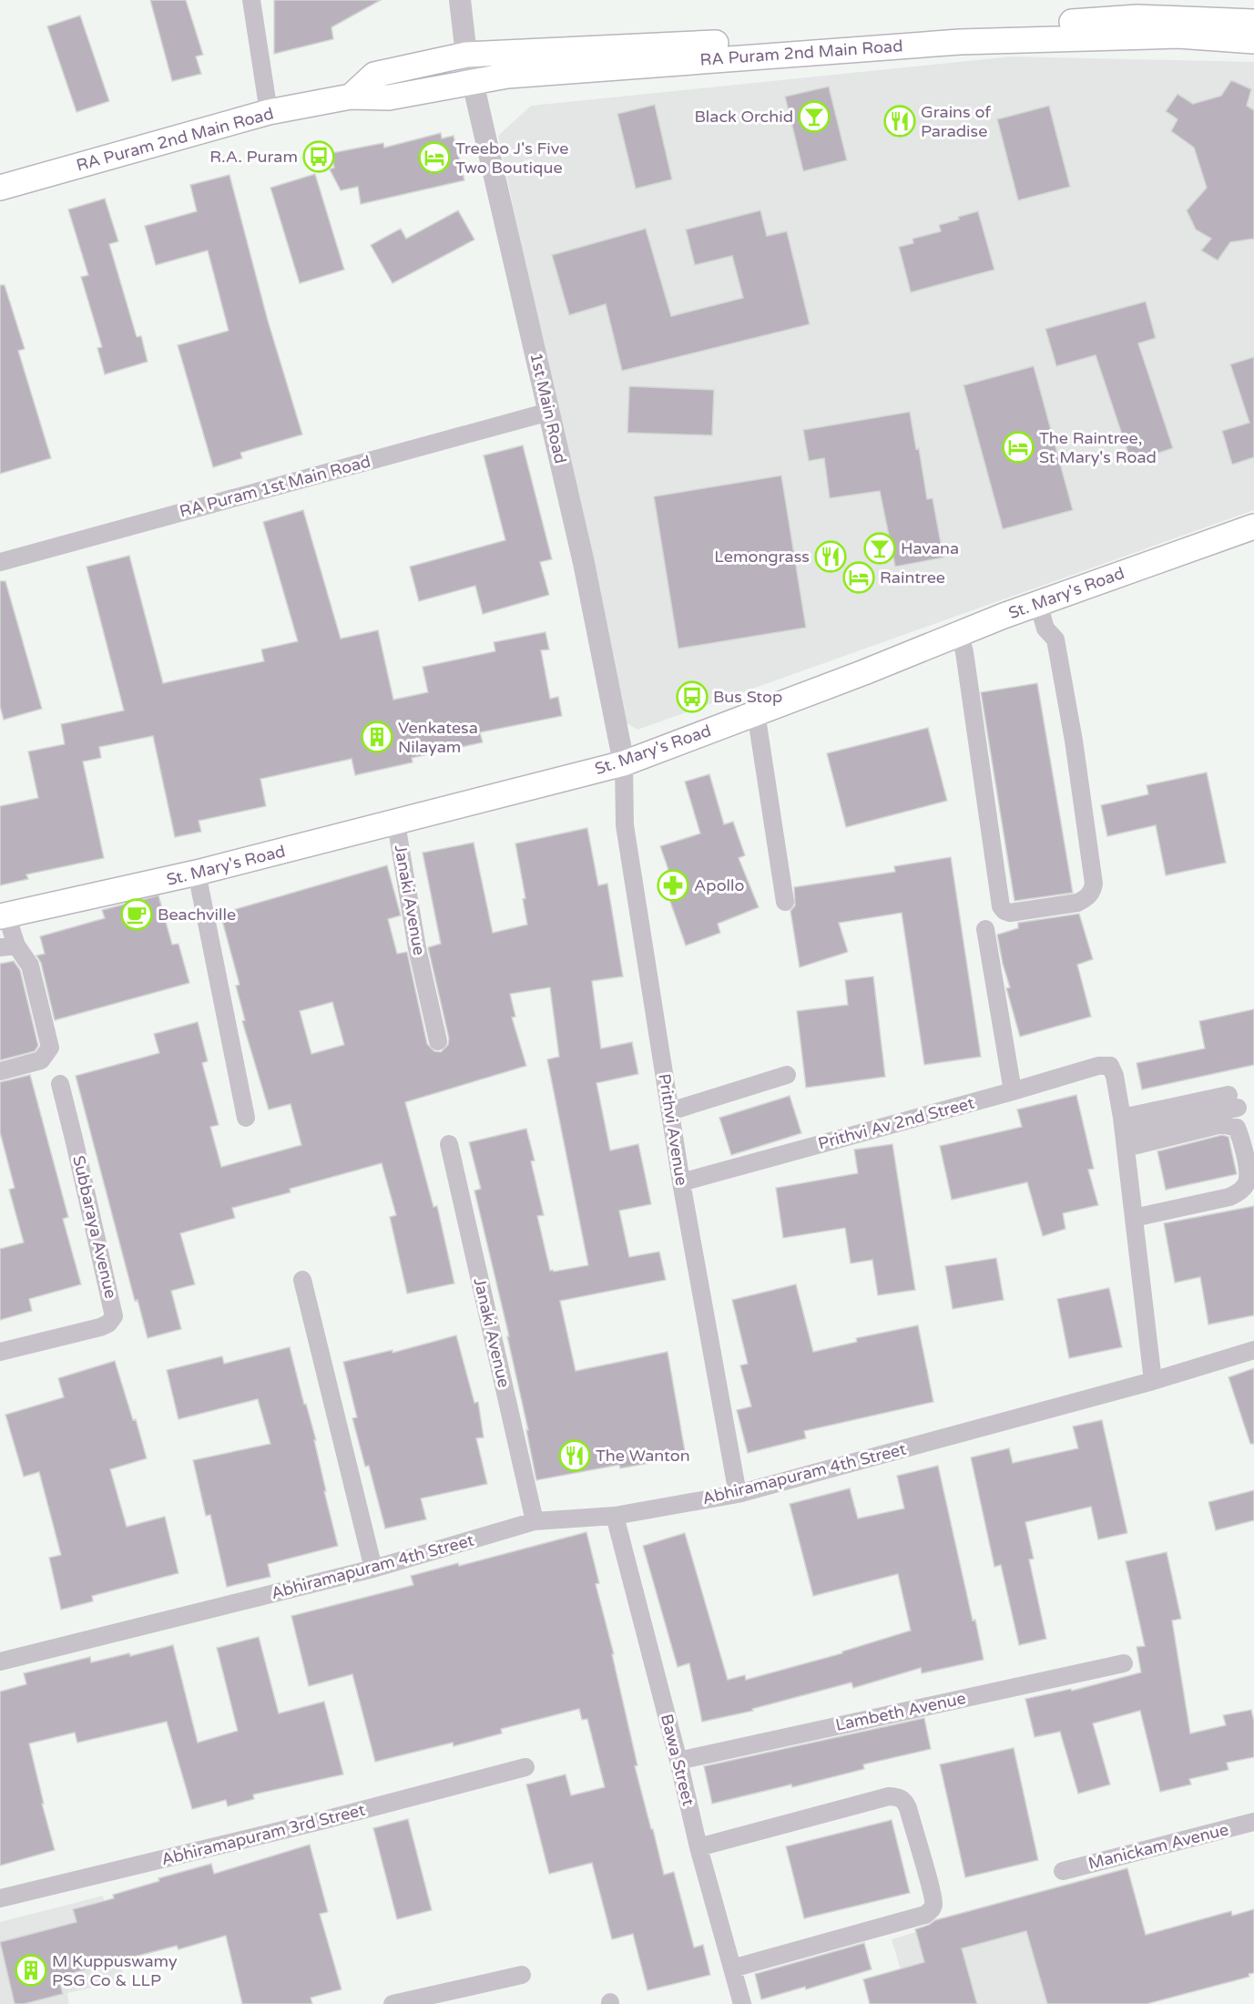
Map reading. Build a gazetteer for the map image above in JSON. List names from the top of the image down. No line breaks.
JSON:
{"streets":{"main road":["RA Puram 2nd Main Road","St. Mary's Road"],"street":["1st Main Road","RA Puram 1st Main Road","Janaki Avenue","Prithvi Av 2nd Street","Prithvi Avenue","Subbaraya Avenue","Abhiramapuram 4th Street","Lambeth Avenue","Bawa Street","Abhiramapuram 3rd Street","Manickam Avenue"]},"crossings":[["RA Puram 2nd Main Road","1st Main Road"],["1st Main Road","RA Puram 1st Main Road"],["1st Main Road","St. Mary's Road"],["1st Main Road","Prithvi Avenue"],["St. Mary's Road","Janaki Avenue"],["St. Mary's Road","Prithvi Avenue"],["Janaki Avenue","Abhiramapuram 4th Street"],["Prithvi Av 2nd Street","Prithvi Avenue"],["Prithvi Avenue","Abhiramapuram 4th Street"],["Abhiramapuram 4th Street","Bawa Street"],["Lambeth Avenue","Bawa Street"]],"places":{"bar":["Black Orchid","Havana"],"restaurant":["Grains of Paradise","Lemongrass","The Wanton"],"bus stop":["R.A. Puram","Bus Stop"],"hotel":["Treebo J's Five Two Boutique","The Raintree, St Mary's Road","Raintree"],"building":["Venkatesa Nilayam","M Kuppuswamy PSG Co & LLP"],"pharmacy":["Apollo"],"cafe":["Beachville"]}}
